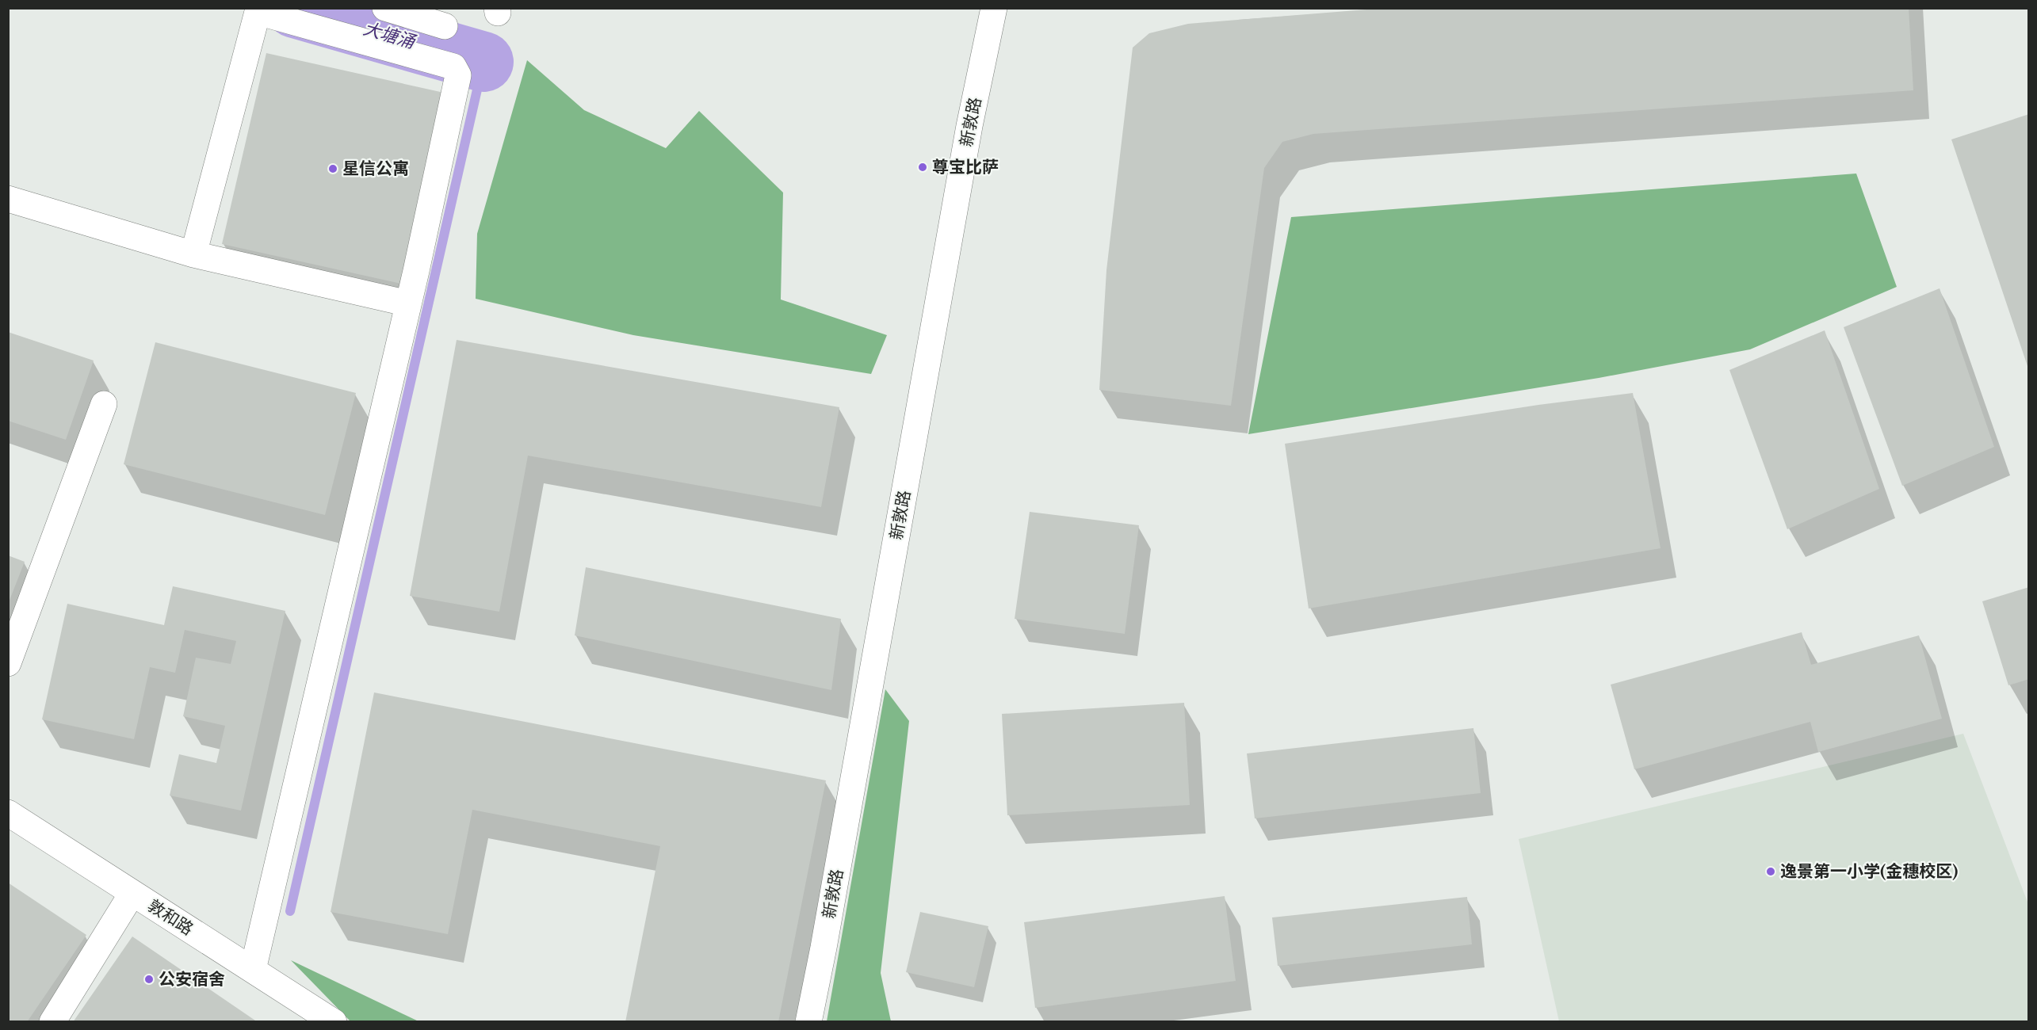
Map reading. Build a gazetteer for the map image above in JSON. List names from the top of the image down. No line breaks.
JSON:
{"streets":{"street":["新敦路","敦和路"]},"water":["大塘涌"],"places":["尊宝比萨","星信公寓","逸景第一小学(金穗校区)","公安宿舍"]}
